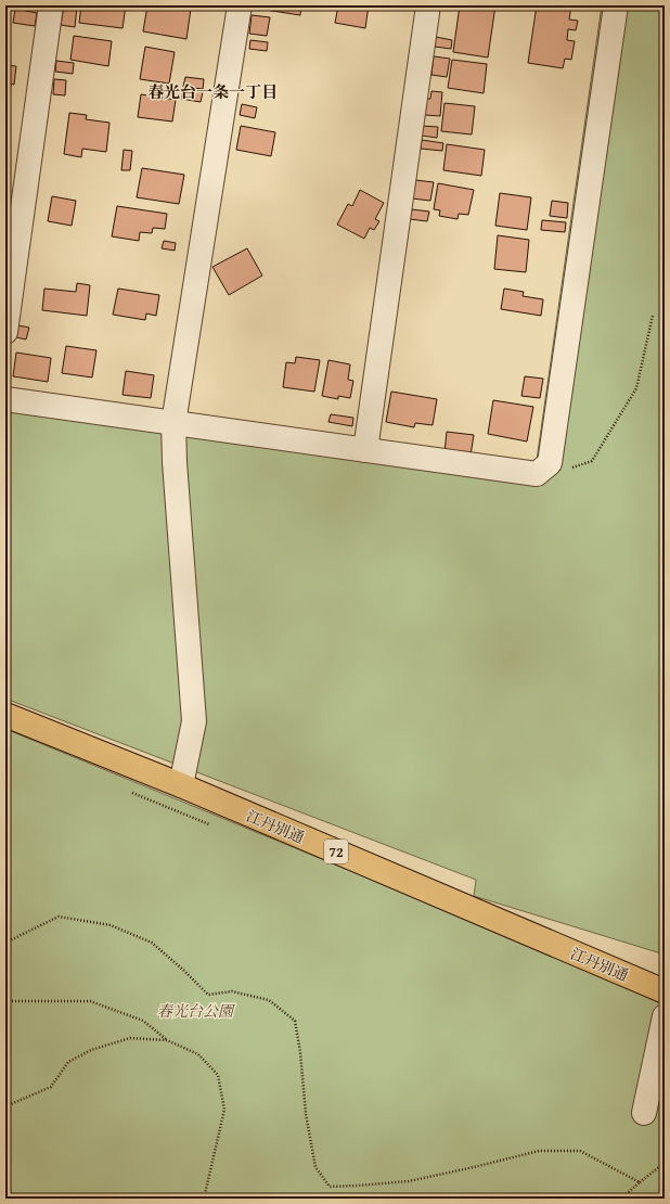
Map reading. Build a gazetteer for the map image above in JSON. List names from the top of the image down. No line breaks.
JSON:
{"streets":{"main road":["江丹別通","72"]},"districts":["春光台一条一丁目"],"parks":["春光台公園"]}
